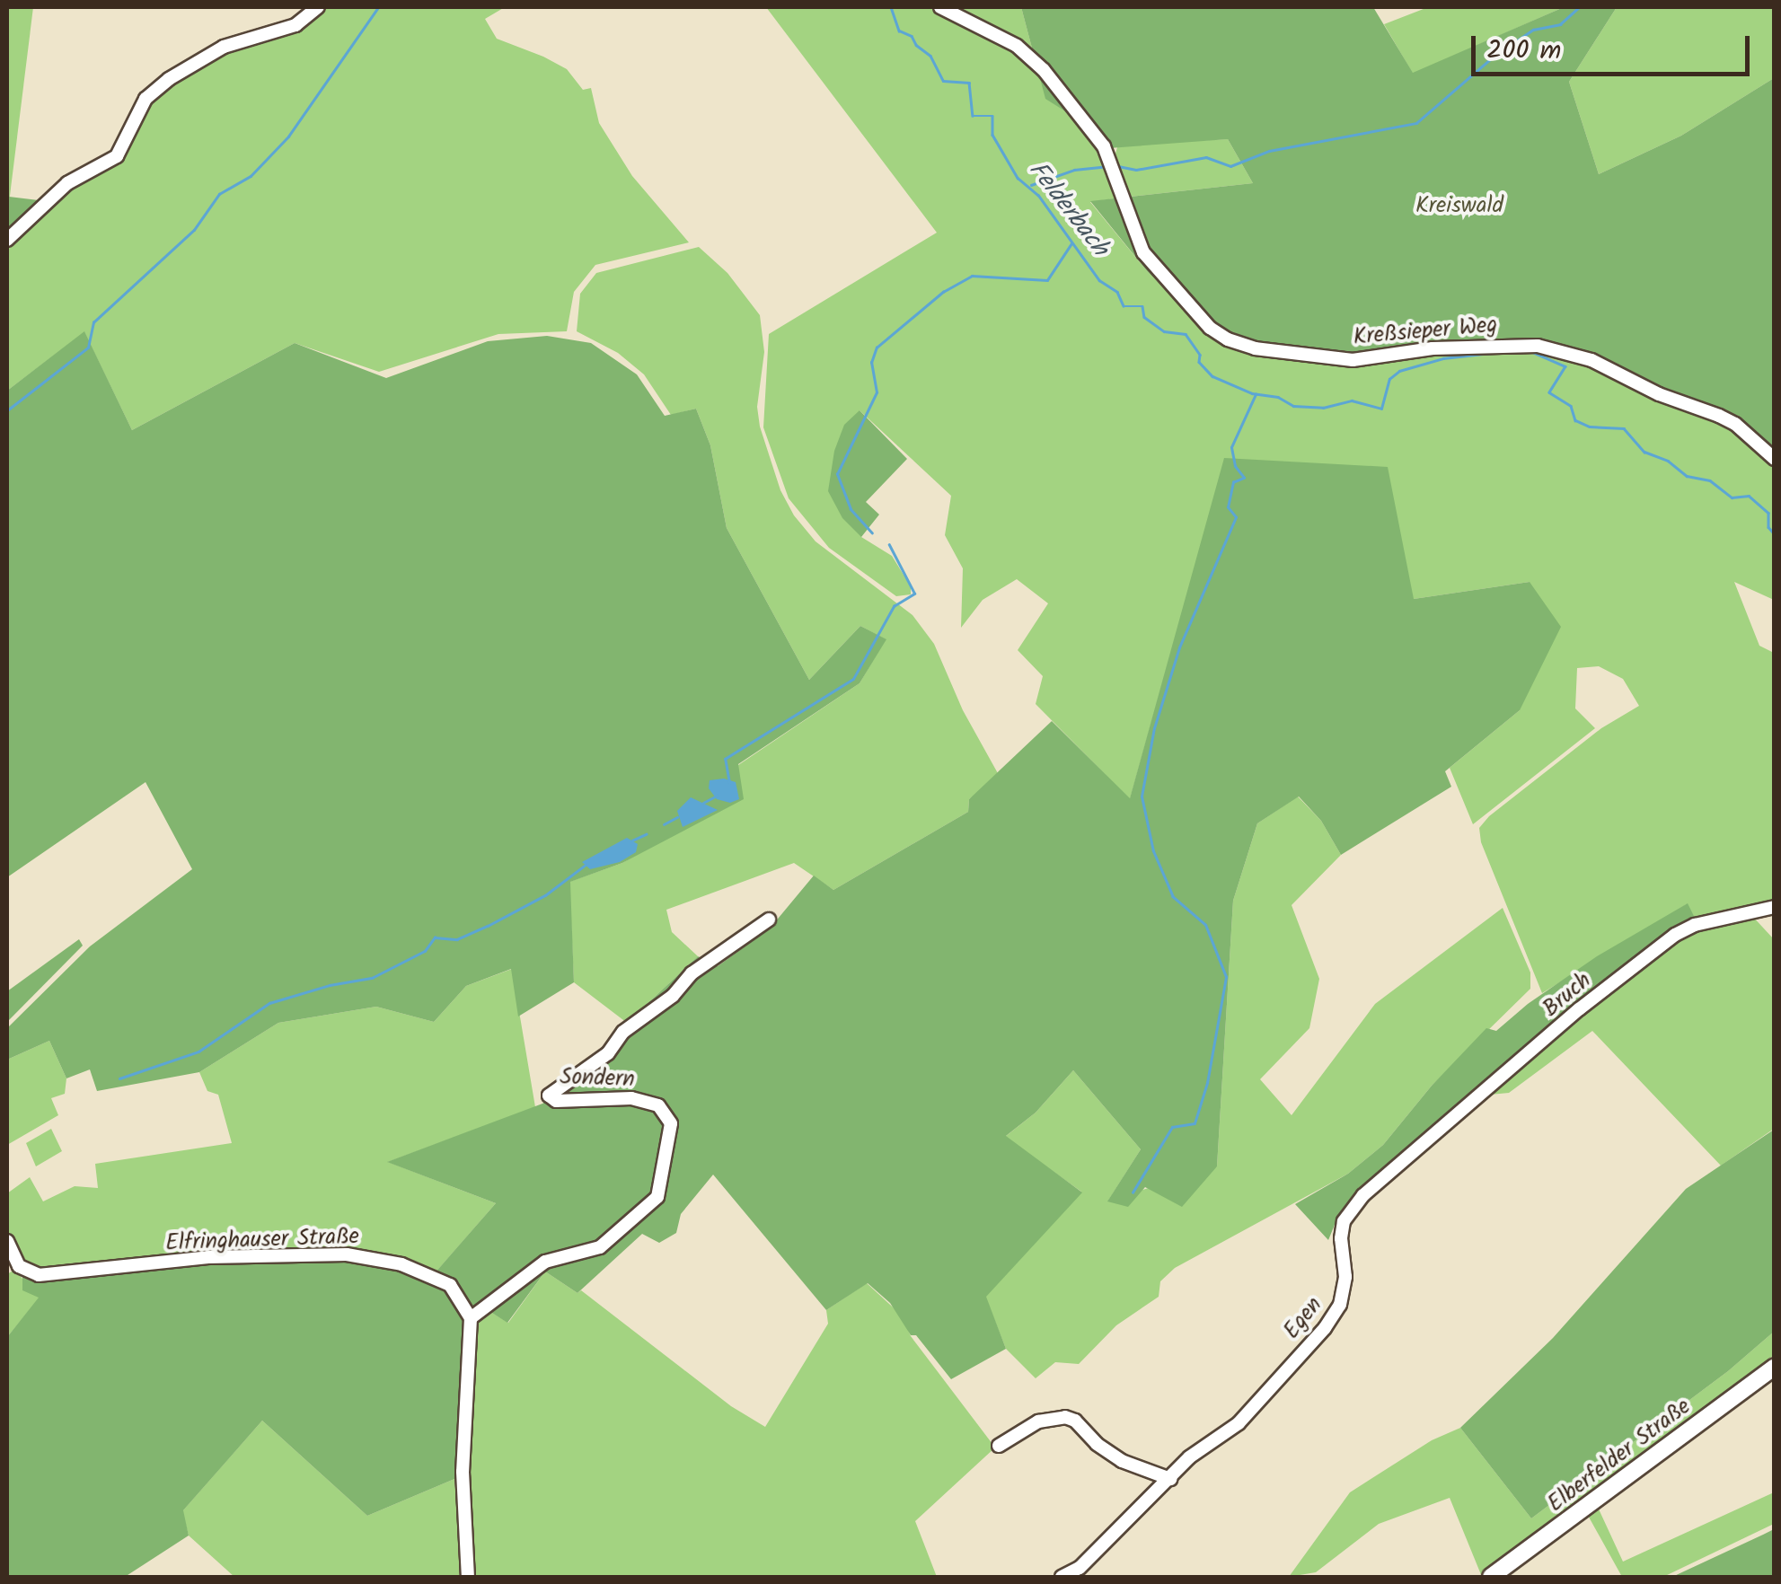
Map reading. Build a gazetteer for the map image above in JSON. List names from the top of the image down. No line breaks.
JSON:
{"streets":{"main road":["Elberfelder Straße"],"street":["Kreßsieper Weg","Bruch","Sondern","Elfringhauser Straße","Egen"]},"crossings":[["Bruch","Egen"],["Sondern","Elfringhauser Straße"]],"water":["Felderbach"],"parks":["Kreiswald"],"scale_bar":"200 m"}
